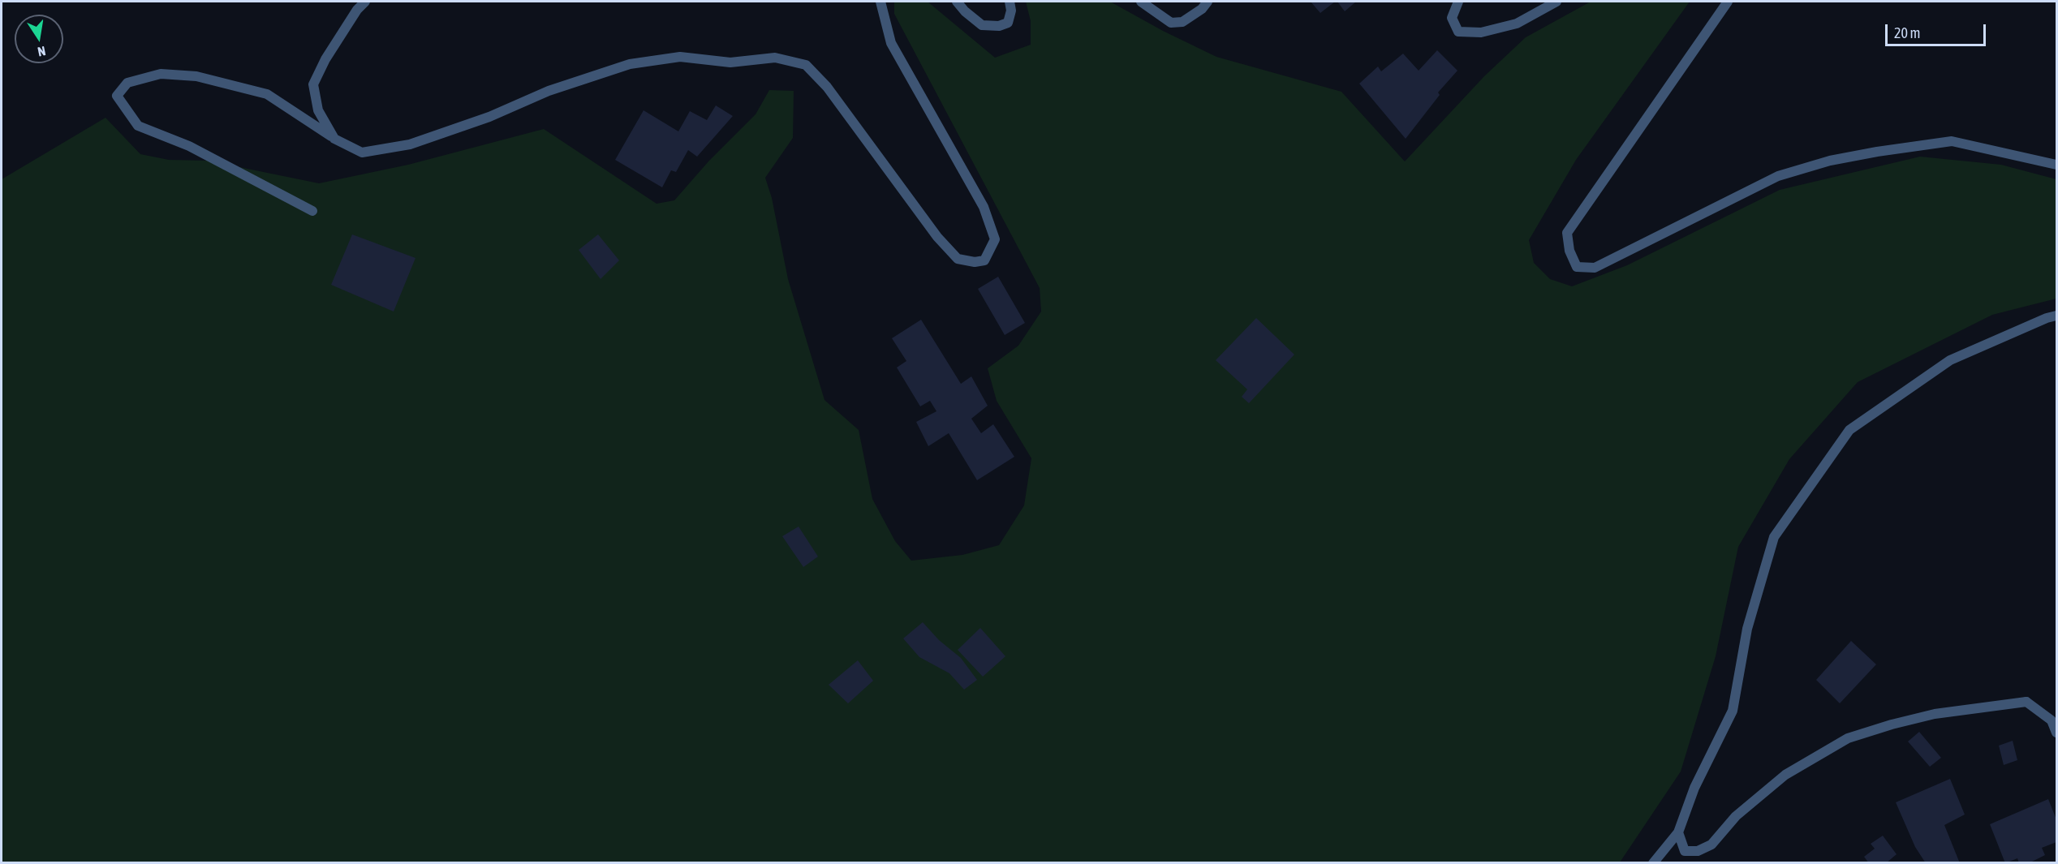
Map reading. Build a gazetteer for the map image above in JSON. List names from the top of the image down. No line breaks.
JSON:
{"scale_bar":"20 m","north":"bottom"}
